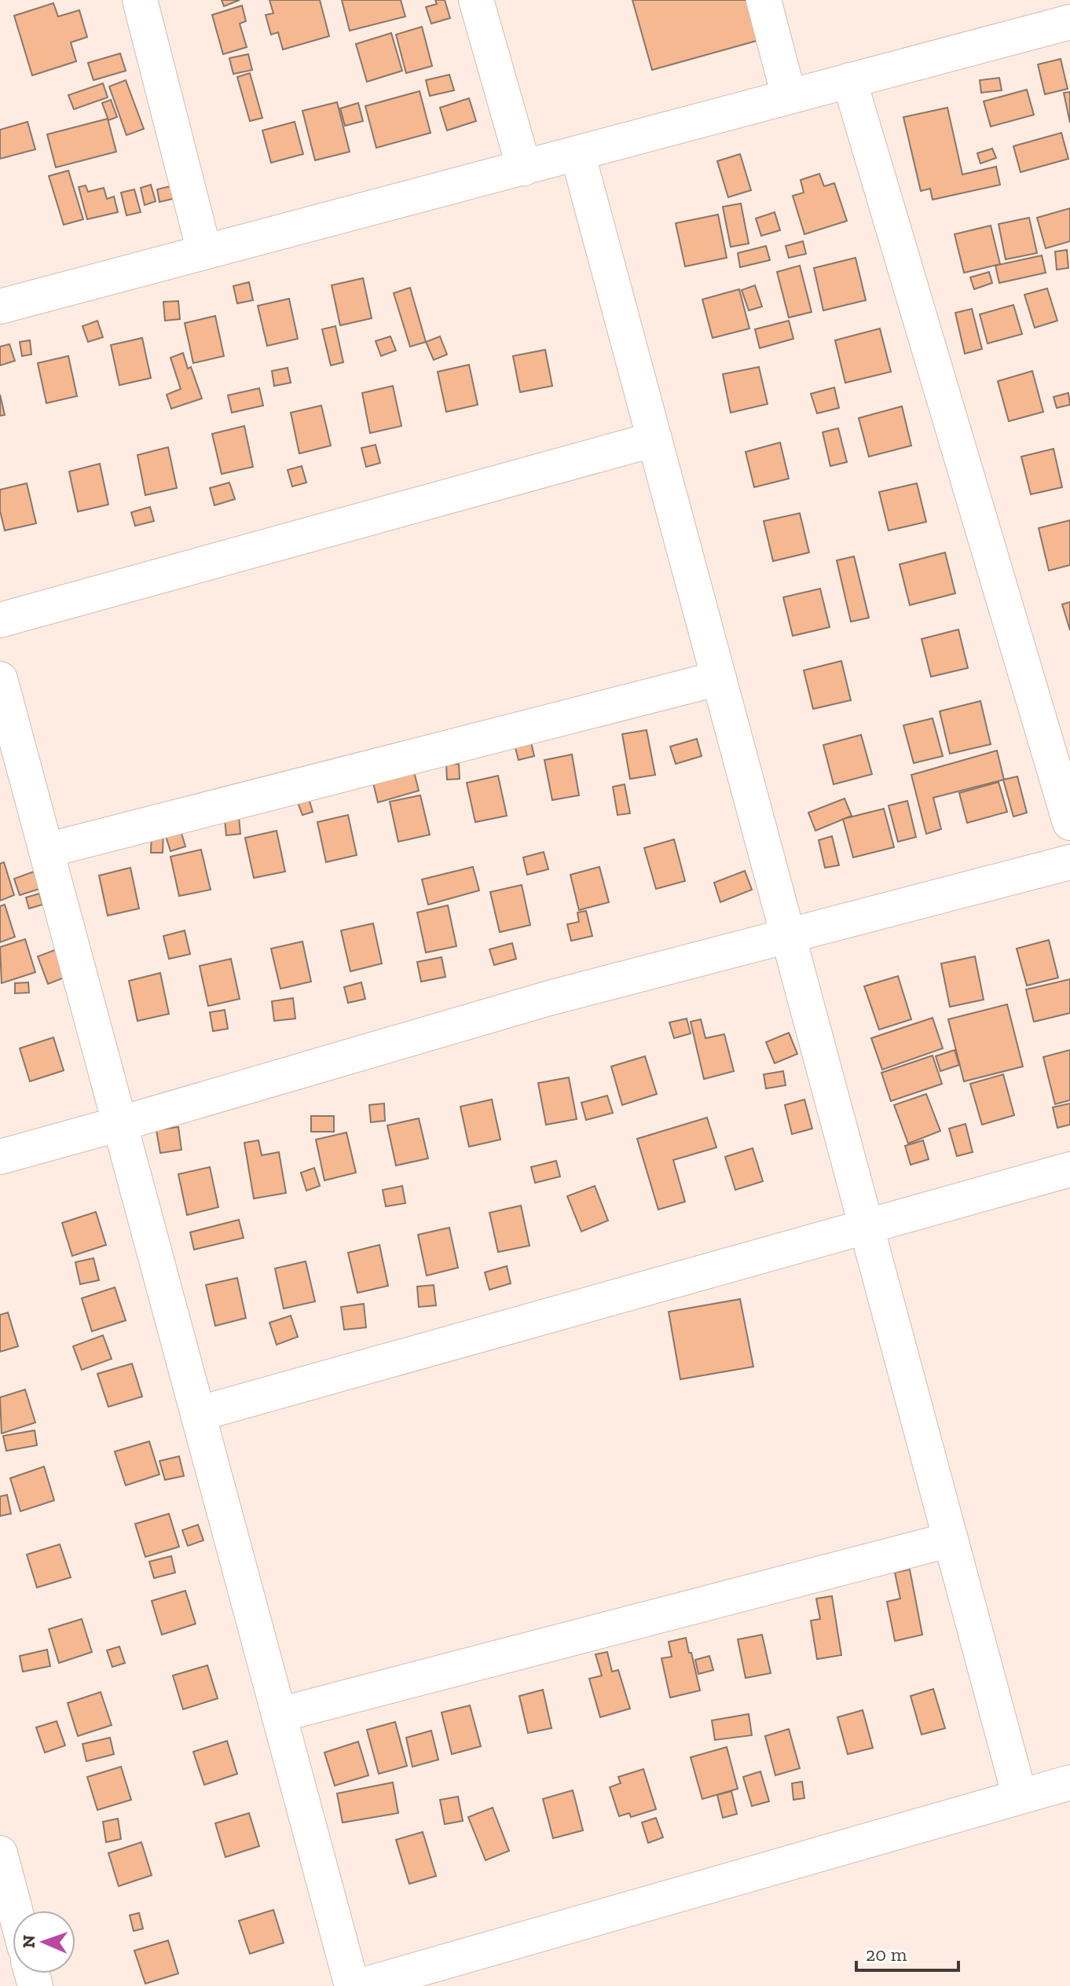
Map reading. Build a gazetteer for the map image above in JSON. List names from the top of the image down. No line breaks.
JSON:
{"scale_bar":"20 m","north":"left"}
